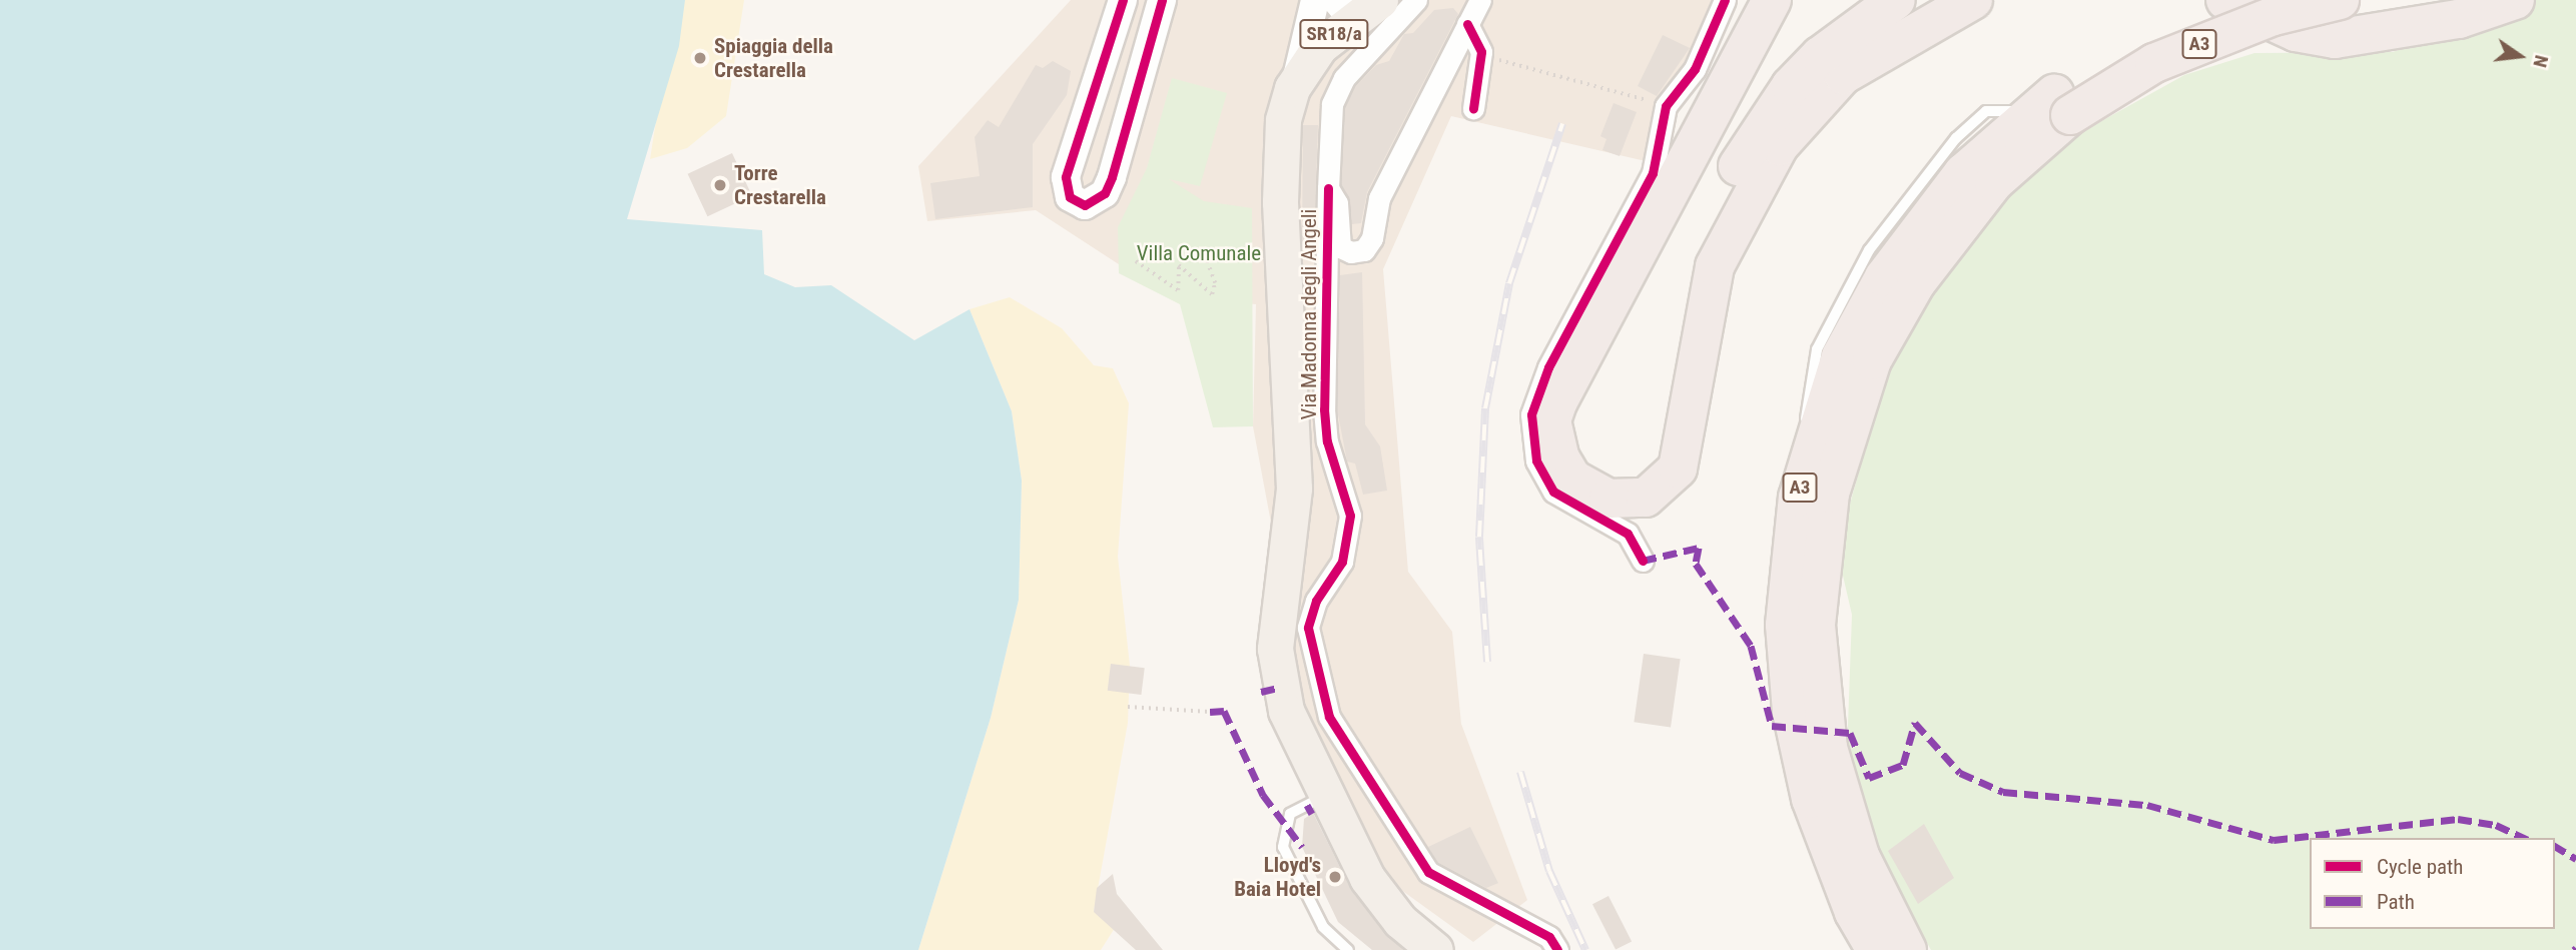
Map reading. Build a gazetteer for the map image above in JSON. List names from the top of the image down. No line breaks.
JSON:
{"streets":{"highway":["A3"],"main road":["SR18/a"],"street":["Via Madonna degli Angeli"]},"parks":["Villa Comunale"],"places":["Spiaggia della Crestarella","Torre Crestarella","Lloyd's Baia Hotel"],"legend":["Cycle path","Path"],"north":"right"}
